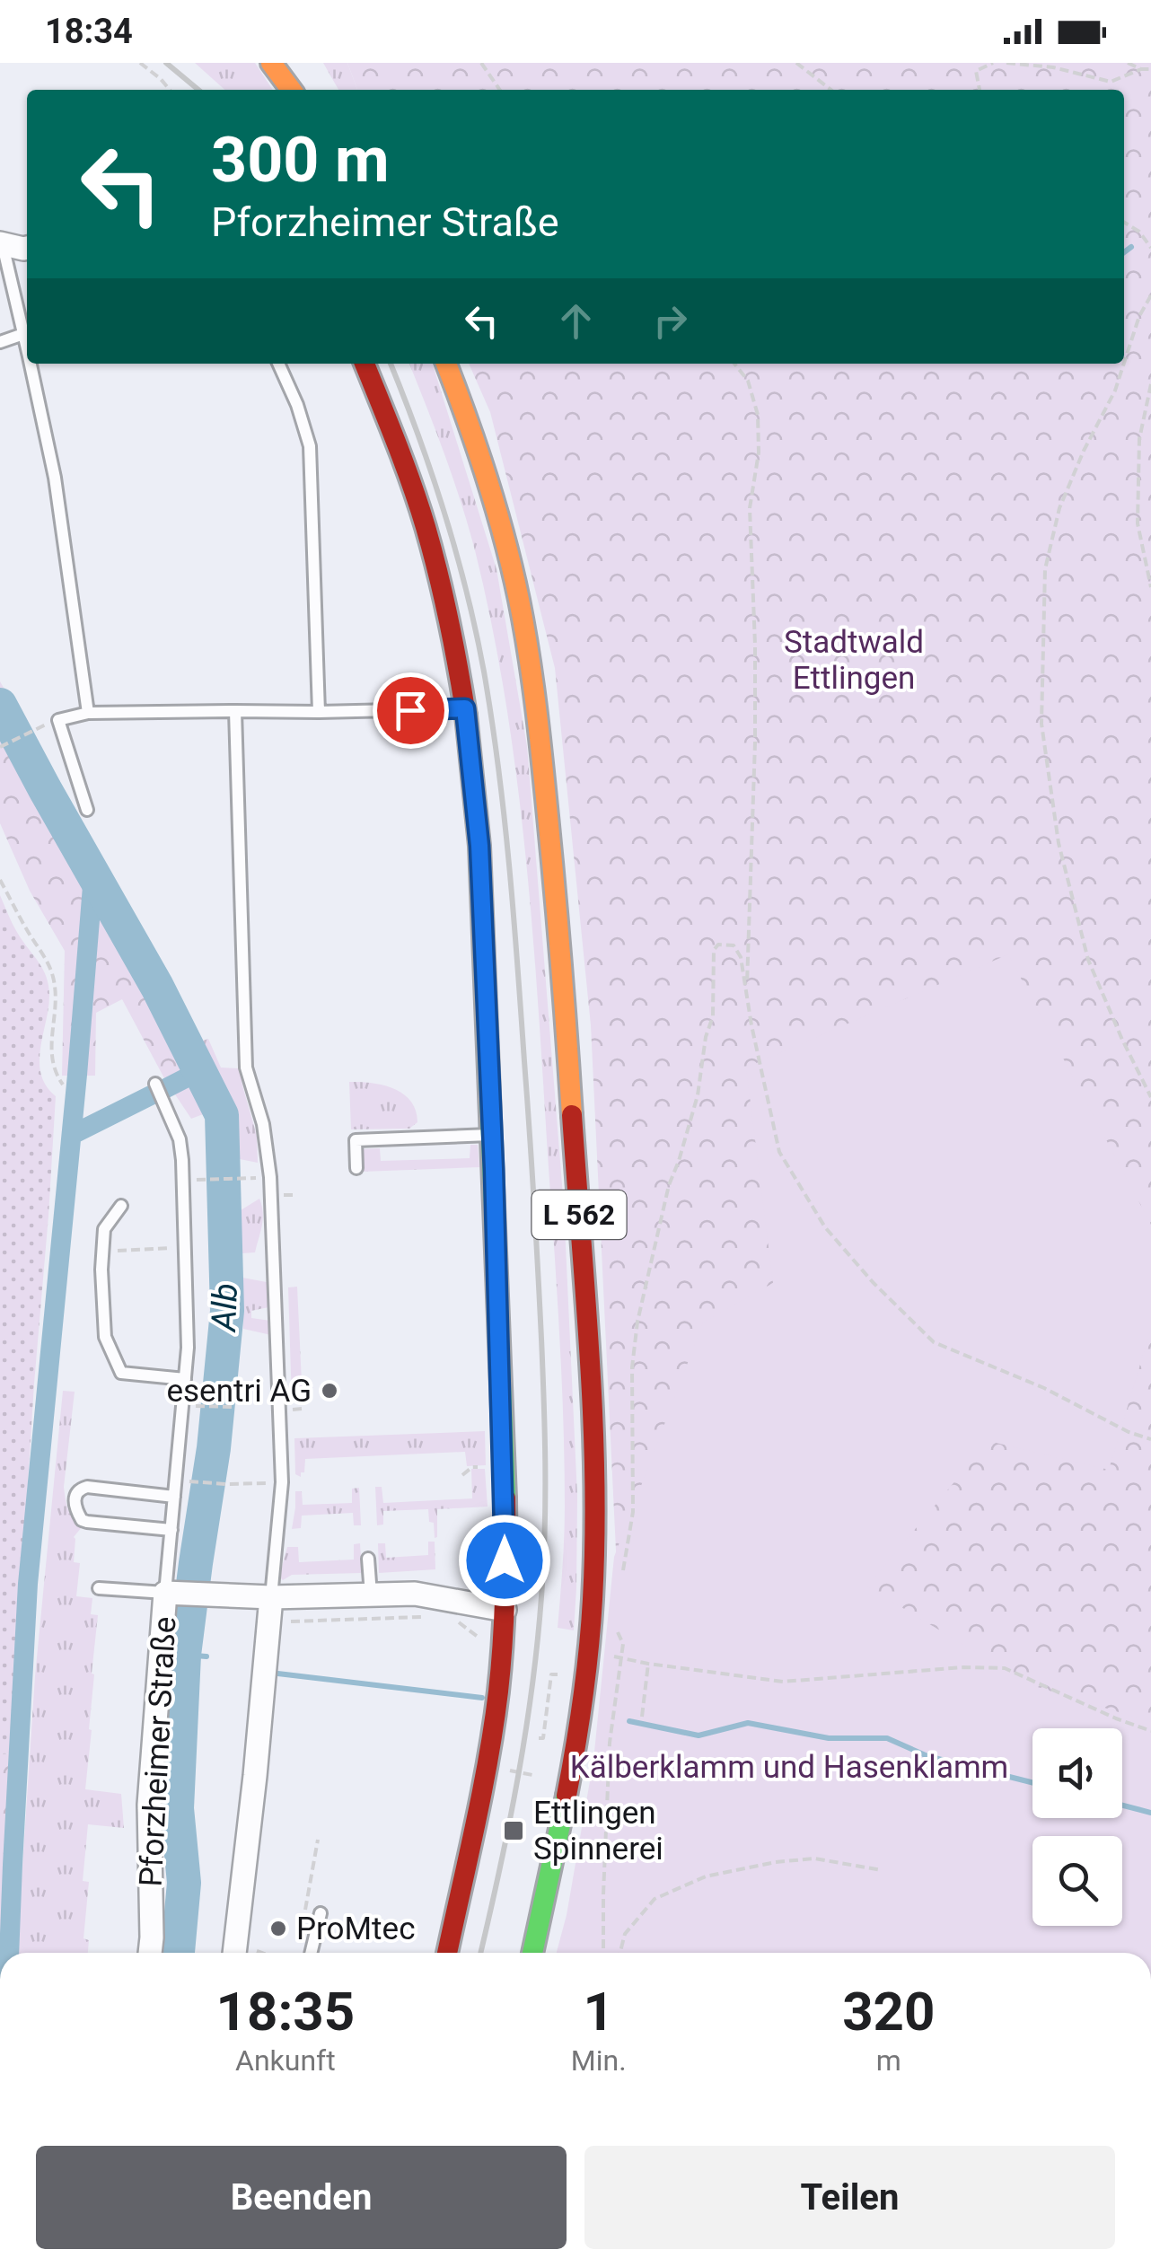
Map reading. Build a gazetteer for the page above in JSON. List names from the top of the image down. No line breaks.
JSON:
{"streets":{"main road":["L 562"],"street":["Pforzheimer Straße"]},"water":["Alb"],"parks":["Stadtwald Ettlingen","Kälberklamm und Hasenklamm"],"places":{"other":["esentri AG","ProMtec"],"transit":["Ettlingen Spinnerei"]},"page":{"status":"18:34","turn":["300 m","Pforzheimer Straße"],"eta":["18:35","Ankunft","1","Min.","320","m"],"buttons":["Beenden","Teilen"]}}
